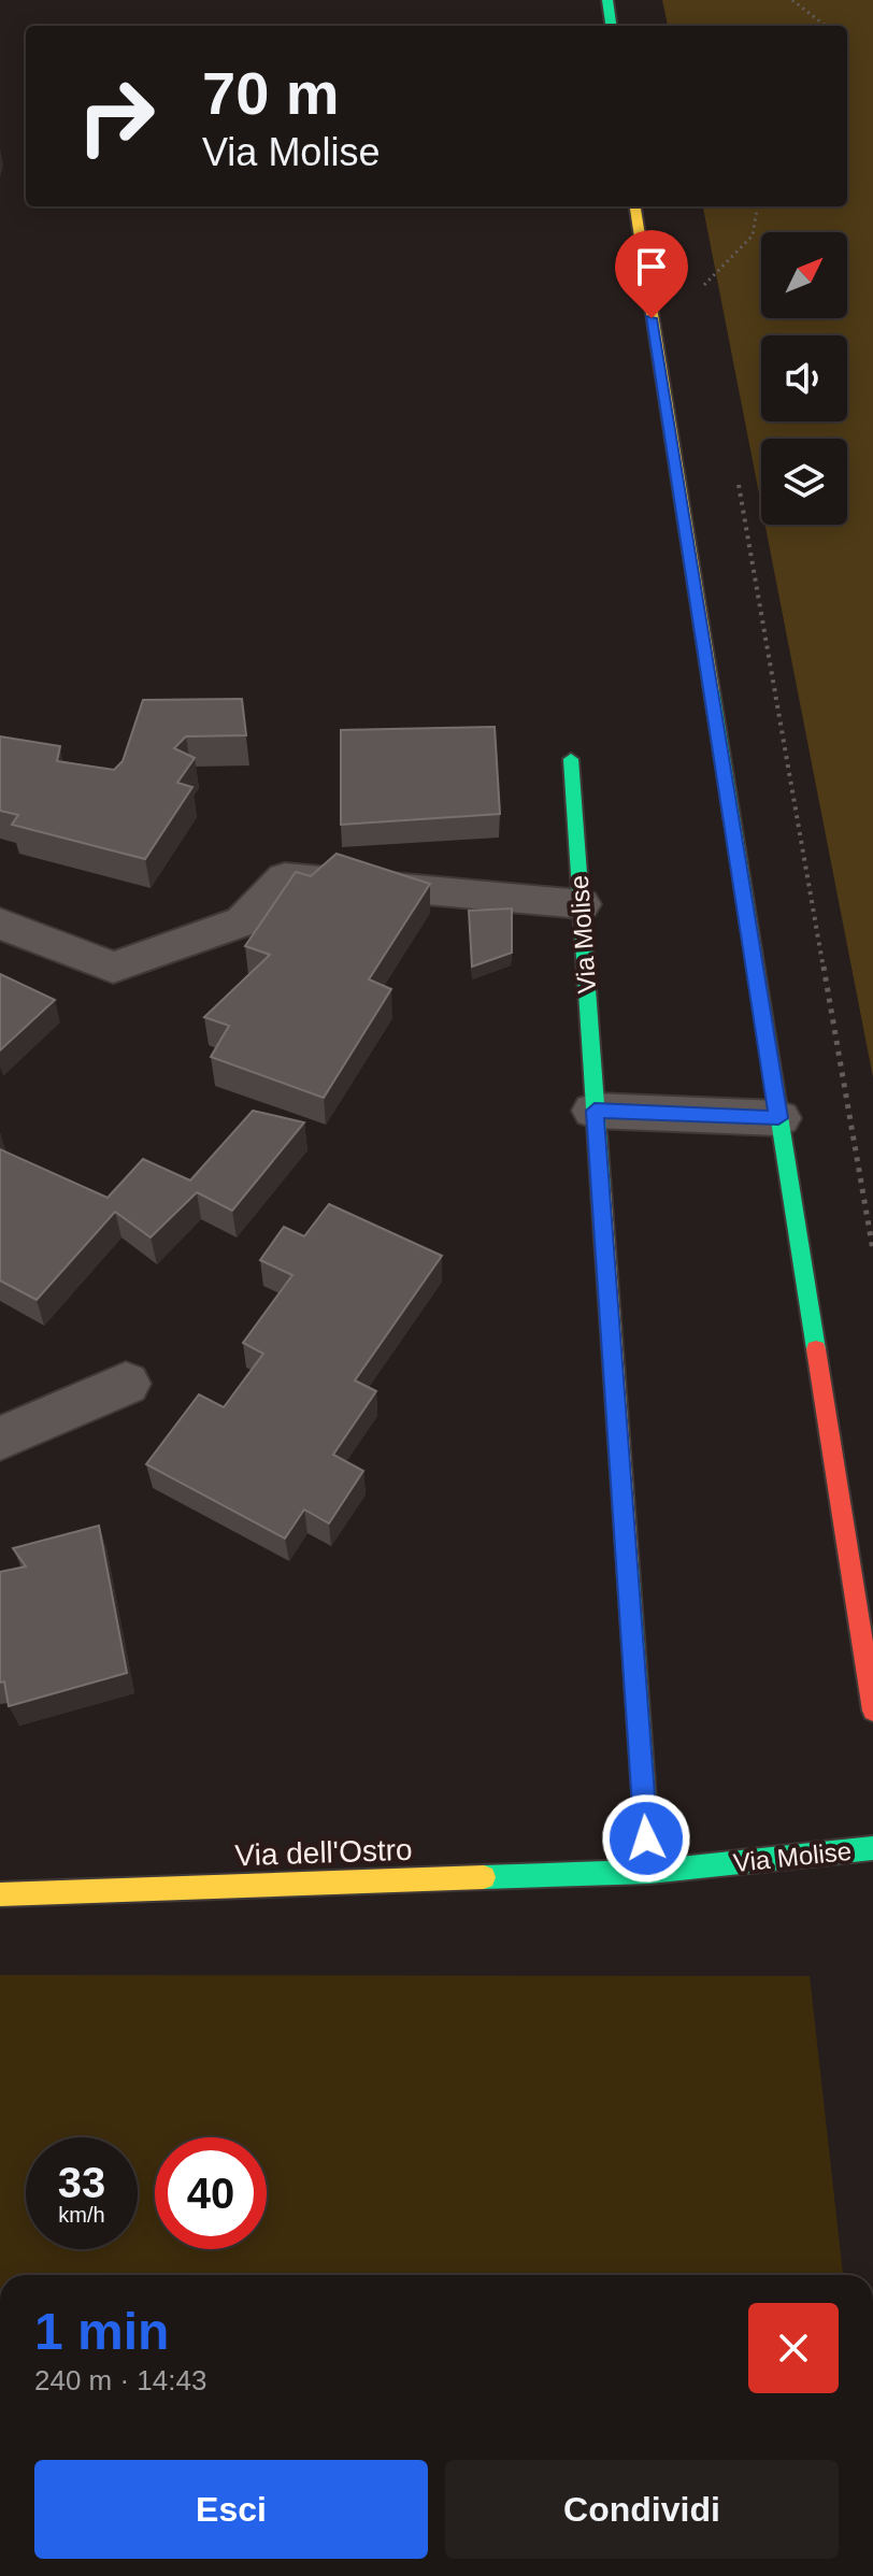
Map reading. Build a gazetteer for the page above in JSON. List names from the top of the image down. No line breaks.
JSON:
{"streets":{"main road":["Via Molise","Via dell'Ostro"]},"crossings":[["Via Molise","Via dell'Ostro"]],"north":"top right","page":{"turn":["70 m","Via Molise"],"speed":"33 km/h","limit":"40","heading":["1 min","240 m · 14:43"],"buttons":["Esci","Condividi"]}}
